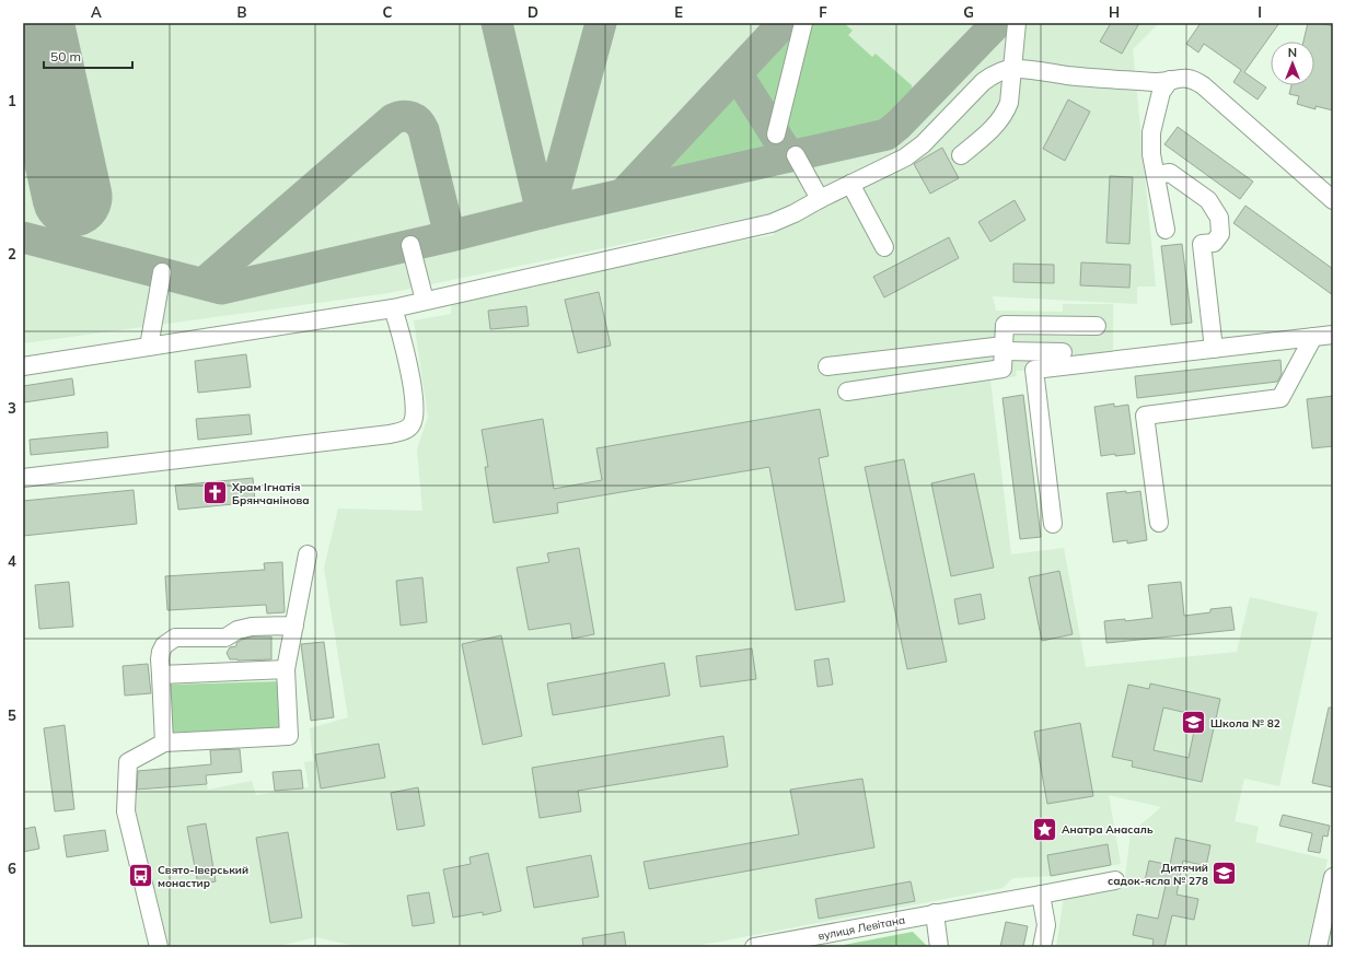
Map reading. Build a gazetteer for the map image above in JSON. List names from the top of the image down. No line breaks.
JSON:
{"streets":{"street":["вулиця Левітана"]},"places":{"church":["Храм Ігнатія Брянчанінова"],"school or university":["Школа № 82","Дитячий садок-ясла № 278"],"place":["Анатра Анасаль"],"bus stop":["Свято-Іверський монастир"]},"scale_bar":"50 m","north":"top","grid":{"columns":["A","B","C","D","E","F","G","H","I"],"rows":["1","2","3","4","5","6"]}}
